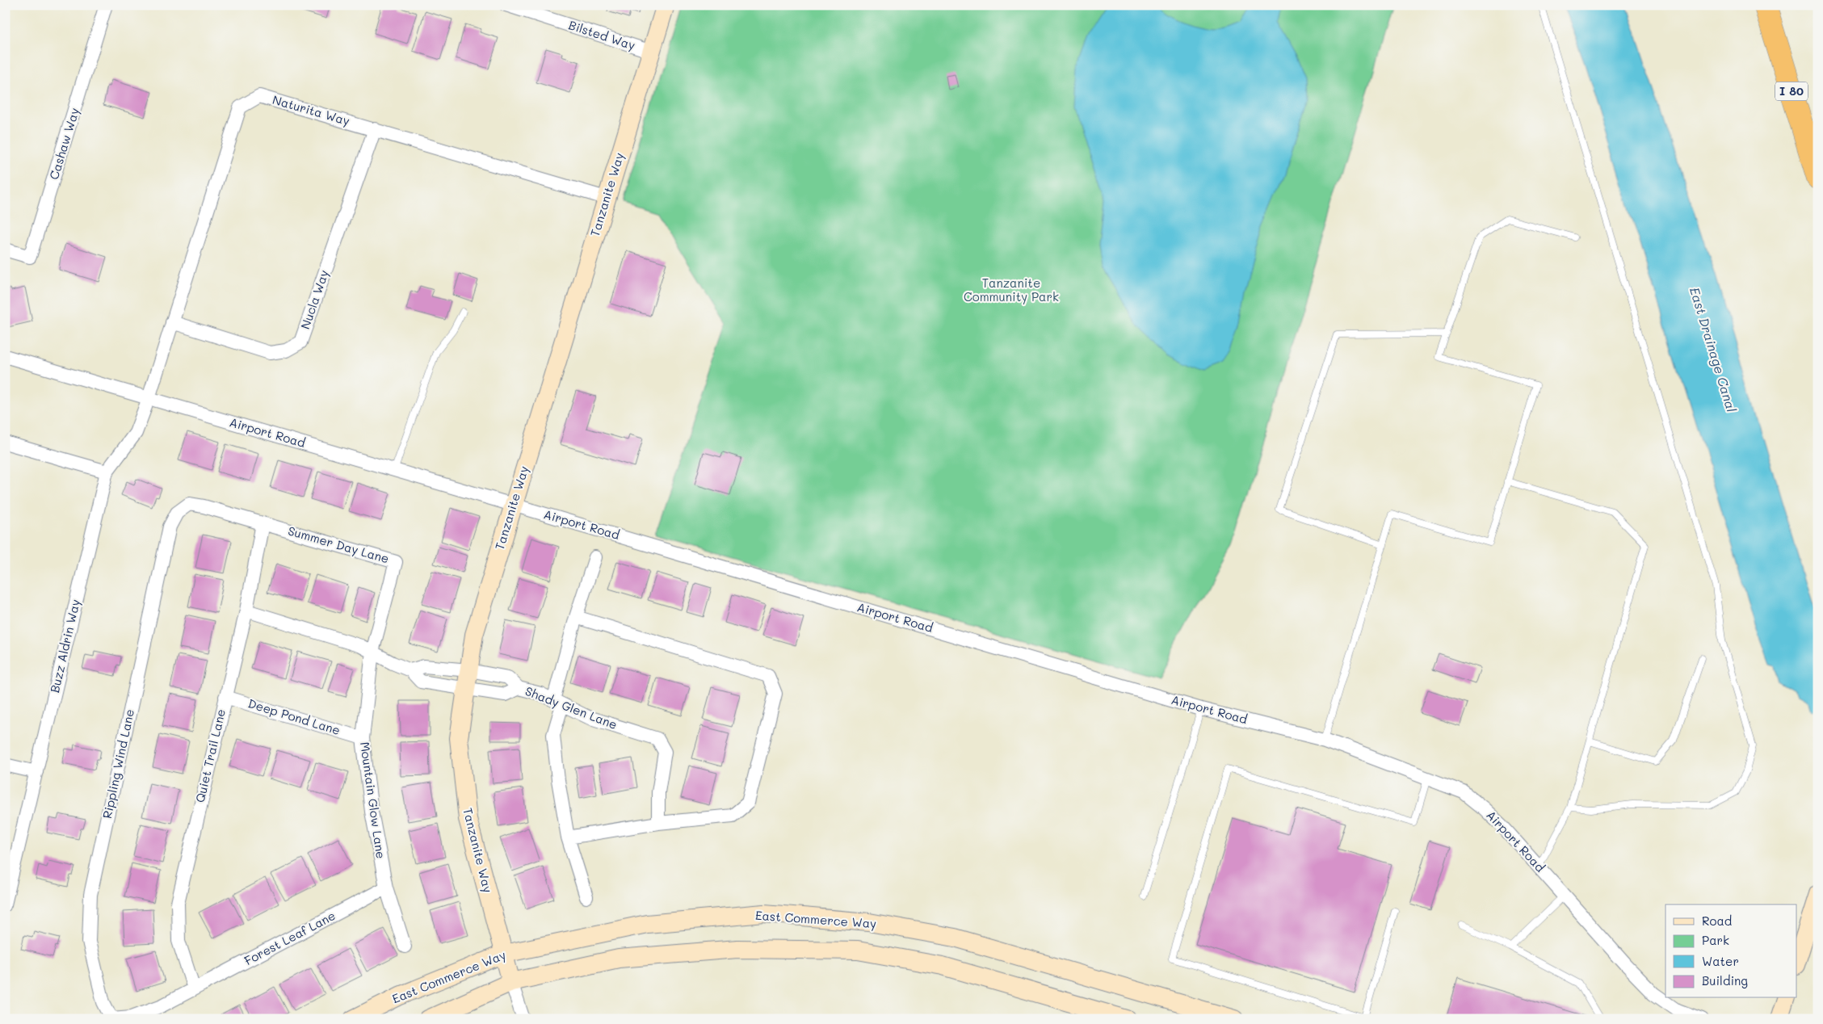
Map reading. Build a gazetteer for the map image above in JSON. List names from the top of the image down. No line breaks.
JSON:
{"streets":{"highway":["I 80"],"main road":["Tanzanite Way","East Commerce Way"],"street":["Bilsted Way","Naturita Way","Cashaw Way","Nucla Way","Airport Road","Summer Day Lane","Buzz Aldrin Way","Shady Glen Lane","Deep Pond Lane","Quiet Trail Lane","Rippling Wind Lane","Mountain Glow Lane","Forest Leaf Lane"]},"crossings":[["Bilsted Way","Tanzanite Way"],["Naturita Way","Tanzanite Way"],["Naturita Way","Nucla Way"],["Naturita Way","Airport Road"],["Naturita Way","Buzz Aldrin Way"],["Tanzanite Way","Airport Road"],["Tanzanite Way","Shady Glen Lane"],["Tanzanite Way","East Commerce Way"],["Airport Road","Buzz Aldrin Way"],["Summer Day Lane","Shady Glen Lane"],["Summer Day Lane","Quiet Trail Lane"],["Summer Day Lane","Rippling Wind Lane"],["Summer Day Lane","Mountain Glow Lane"],["Shady Glen Lane","Quiet Trail Lane"],["Shady Glen Lane","Mountain Glow Lane"],["Deep Pond Lane","Quiet Trail Lane"],["Deep Pond Lane","Mountain Glow Lane"],["Quiet Trail Lane","Rippling Wind Lane"],["Quiet Trail Lane","Forest Leaf Lane"],["Rippling Wind Lane","Forest Leaf Lane"],["Mountain Glow Lane","Forest Leaf Lane"]],"water":["East Drainage Canal"],"parks":["Tanzanite Community Park"],"legend":["Road","Park","Water","Building"]}
